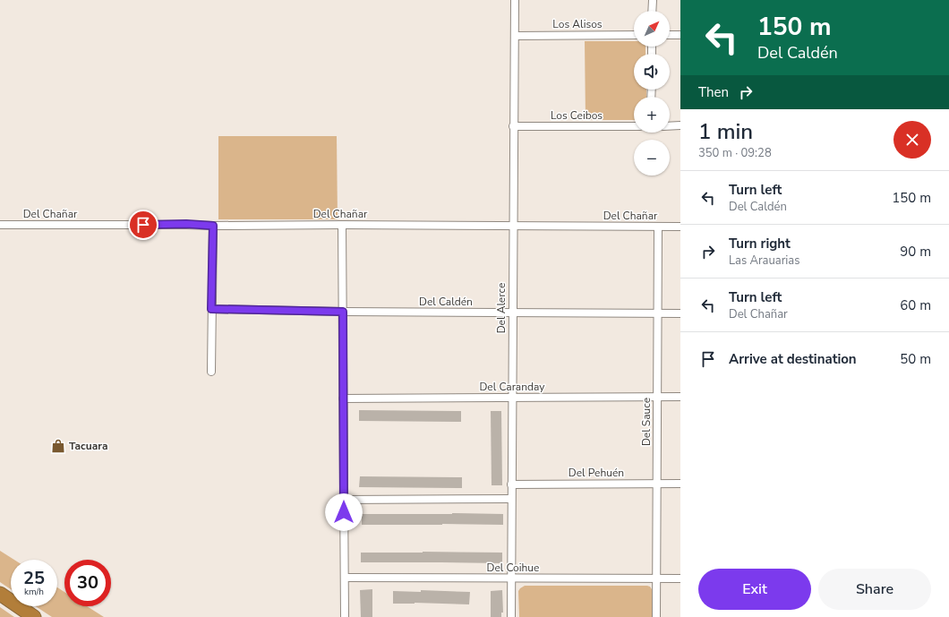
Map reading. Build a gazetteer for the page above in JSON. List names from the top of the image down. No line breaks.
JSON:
{"streets":{"street":["Los Alisos","Los Ceibos","Del Chañar","Del Caldén","Del Alerce","Del Caranday","Del Sauce","Del Pehuén","Del Coihue"]},"crossings":[["Los Alisos","Del Alerce"],["Los Ceibos","Del Alerce"],["Del Chañar","Del Alerce"],["Del Chañar","Del Sauce"],["Del Caldén","Del Alerce"],["Del Caldén","Del Sauce"],["Del Alerce","Del Caranday"],["Del Alerce","Del Pehuén"],["Del Alerce","Del Coihue"],["Del Caranday","Del Sauce"],["Del Sauce","Del Pehuén"],["Del Sauce","Del Coihue"]],"places":{"shop":["Tacuara"]},"north":"top right","page":{"turn":["150 m","Del Caldén"],"map_buttons":["+","−"],"then":"Then","heading":["1 min","350 m · 09:28"],"list":[{"name":"Turn left","note":"Del Caldén","value":"150 m"},{"name":"Turn right","note":"Las Arauarias","value":"90 m"},{"name":"Turn left","note":"Del Chañar","value":"60 m"},{"name":"Arrive at destination","value":"50 m"}],"speed":"25 km/h","limit":"30","buttons":["Exit","Share"]}}
